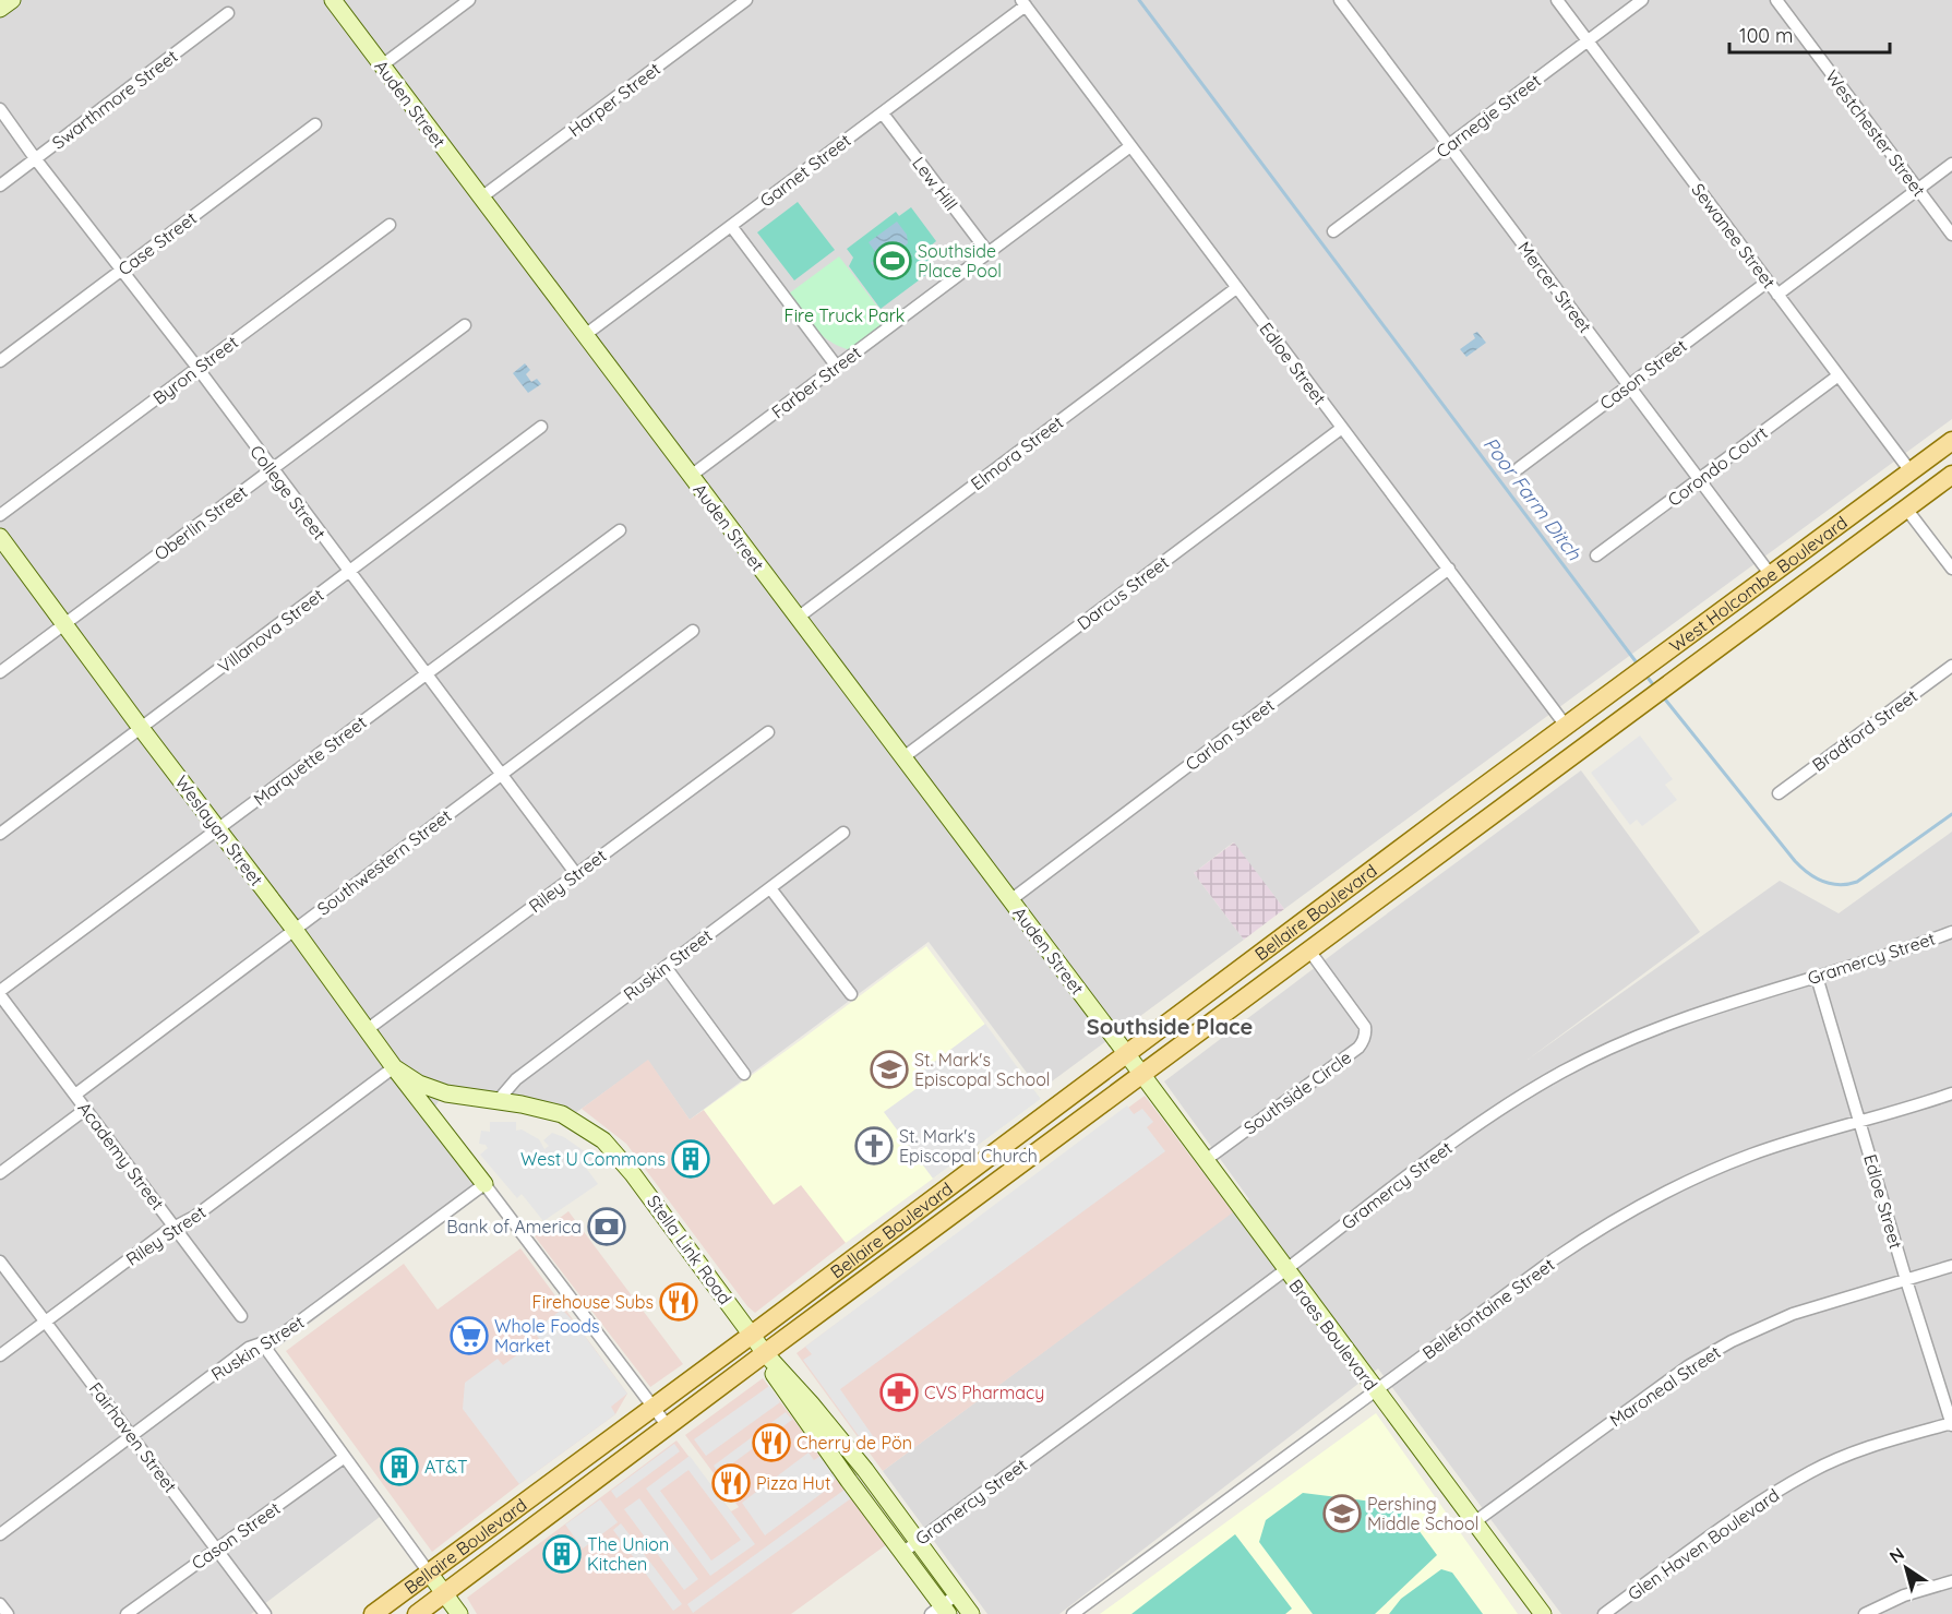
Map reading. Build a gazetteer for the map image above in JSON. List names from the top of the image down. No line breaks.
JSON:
{"streets":{"main road":["West Holcombe Boulevard","Bellaire Boulevard"],"street":["Swarthmore Street","Harper Street","Auden Street","Carnegie Street","Westchester Street","Garnet Street","Lew Hill","Sewanee Street","Case Street","Mercer Street","Edloe Street","Byron Street","Cason Street","Farber Street","Elmora Street","Corondo Court","College Street","Oberlin Street","Darcus Street","Villanova Street","Bradford Street","Carlon Street","Marquette Street","Weslayan Street","Southwestern Street","Riley Street","Gramercy Street","Ruskin Street","Southside Circle","Academy Street","Stella Link Road","Bellefontaine Street","Braes Boulevard","Maroneal Street","Fairhaven Street","Glen Haven Boulevard"]},"crossings":[["Swarthmore Street","College Street"],["Harper Street","Auden Street"],["Auden Street","Garnet Street"],["Auden Street","Farber Street"],["Auden Street","Elmora Street"],["Auden Street","Darcus Street"],["Auden Street","Carlon Street"],["Auden Street","Bellaire Boulevard"],["Auden Street","Braes Boulevard"],["Carnegie Street","Sewanee Street"],["Carnegie Street","Mercer Street"],["Garnet Street","Lew Hill"],["Garnet Street","Edloe Street"],["Lew Hill","Farber Street"],["Sewanee Street","Cason Street"],["Sewanee Street","Corondo Court"],["Sewanee Street","West Holcombe Boulevard"],["Case Street","College Street"],["Mercer Street","Cason Street"],["Mercer Street","Corondo Court"],["Mercer Street","West Holcombe Boulevard"],["Edloe Street","Farber Street"],["Edloe Street","Elmora Street"],["Edloe Street","West Holcombe Boulevard"],["Edloe Street","Darcus Street"],["Edloe Street","Carlon Street"],["Edloe Street","Bellaire Boulevard"],["Edloe Street","Gramercy Street"],["Edloe Street","Bellefontaine Street"],["Edloe Street","Maroneal Street"],["Edloe Street","Glen Haven Boulevard"],["Byron Street","College Street"],["Cason Street","Fairhaven Street"],["College Street","Oberlin Street"],["College Street","Villanova Street"],["College Street","Marquette Street"],["College Street","Southwestern Street"],["College Street","Riley Street"],["Oberlin Street","Weslayan Street"],["West Holcombe Boulevard","Bellaire Boulevard"],["Villanova Street","Weslayan Street"],["Marquette Street","Weslayan Street"],["Marquette Street","Academy Street"],["Weslayan Street","Southwestern Street"],["Weslayan Street","Riley Street"],["Weslayan Street","Bellaire Boulevard"],["Weslayan Street","Ruskin Street"],["Weslayan Street","Stella Link Road"],["Southwestern Street","Academy Street"],["Riley Street","Academy Street"],["Riley Street","Stella Link Road"],["Riley Street","Fairhaven Street"],["Bellaire Boulevard","Southside Circle"],["Bellaire Boulevard","Stella Link Road"],["Bellaire Boulevard","Braes Boulevard"],["Gramercy Street","Stella Link Road"],["Gramercy Street","Braes Boulevard"],["Ruskin Street","Stella Link Road"],["Ruskin Street","Fairhaven Street"],["Southside Circle","Braes Boulevard"],["Bellefontaine Street","Braes Boulevard"],["Braes Boulevard","Maroneal Street"]],"districts":["Southside Place"],"water":["Poor Farm Ditch"],"parks":["Fire Truck Park"],"places":{"sports":["Southside Place Pool"],"school or university":["St. Mark's Episcopal School","Pershing Middle School"],"church":["St. Mark's Episcopal Church"],"building":["West U Commons","AT&T","The Union Kitchen"],"bank":["Bank of America"],"restaurant":["Firehouse Subs","Cherry de Pön","Pizza Hut"],"supermarket":["Whole Foods Market"],"pharmacy":["CVS Pharmacy"]},"scale_bar":"100 m","north":"top left"}
